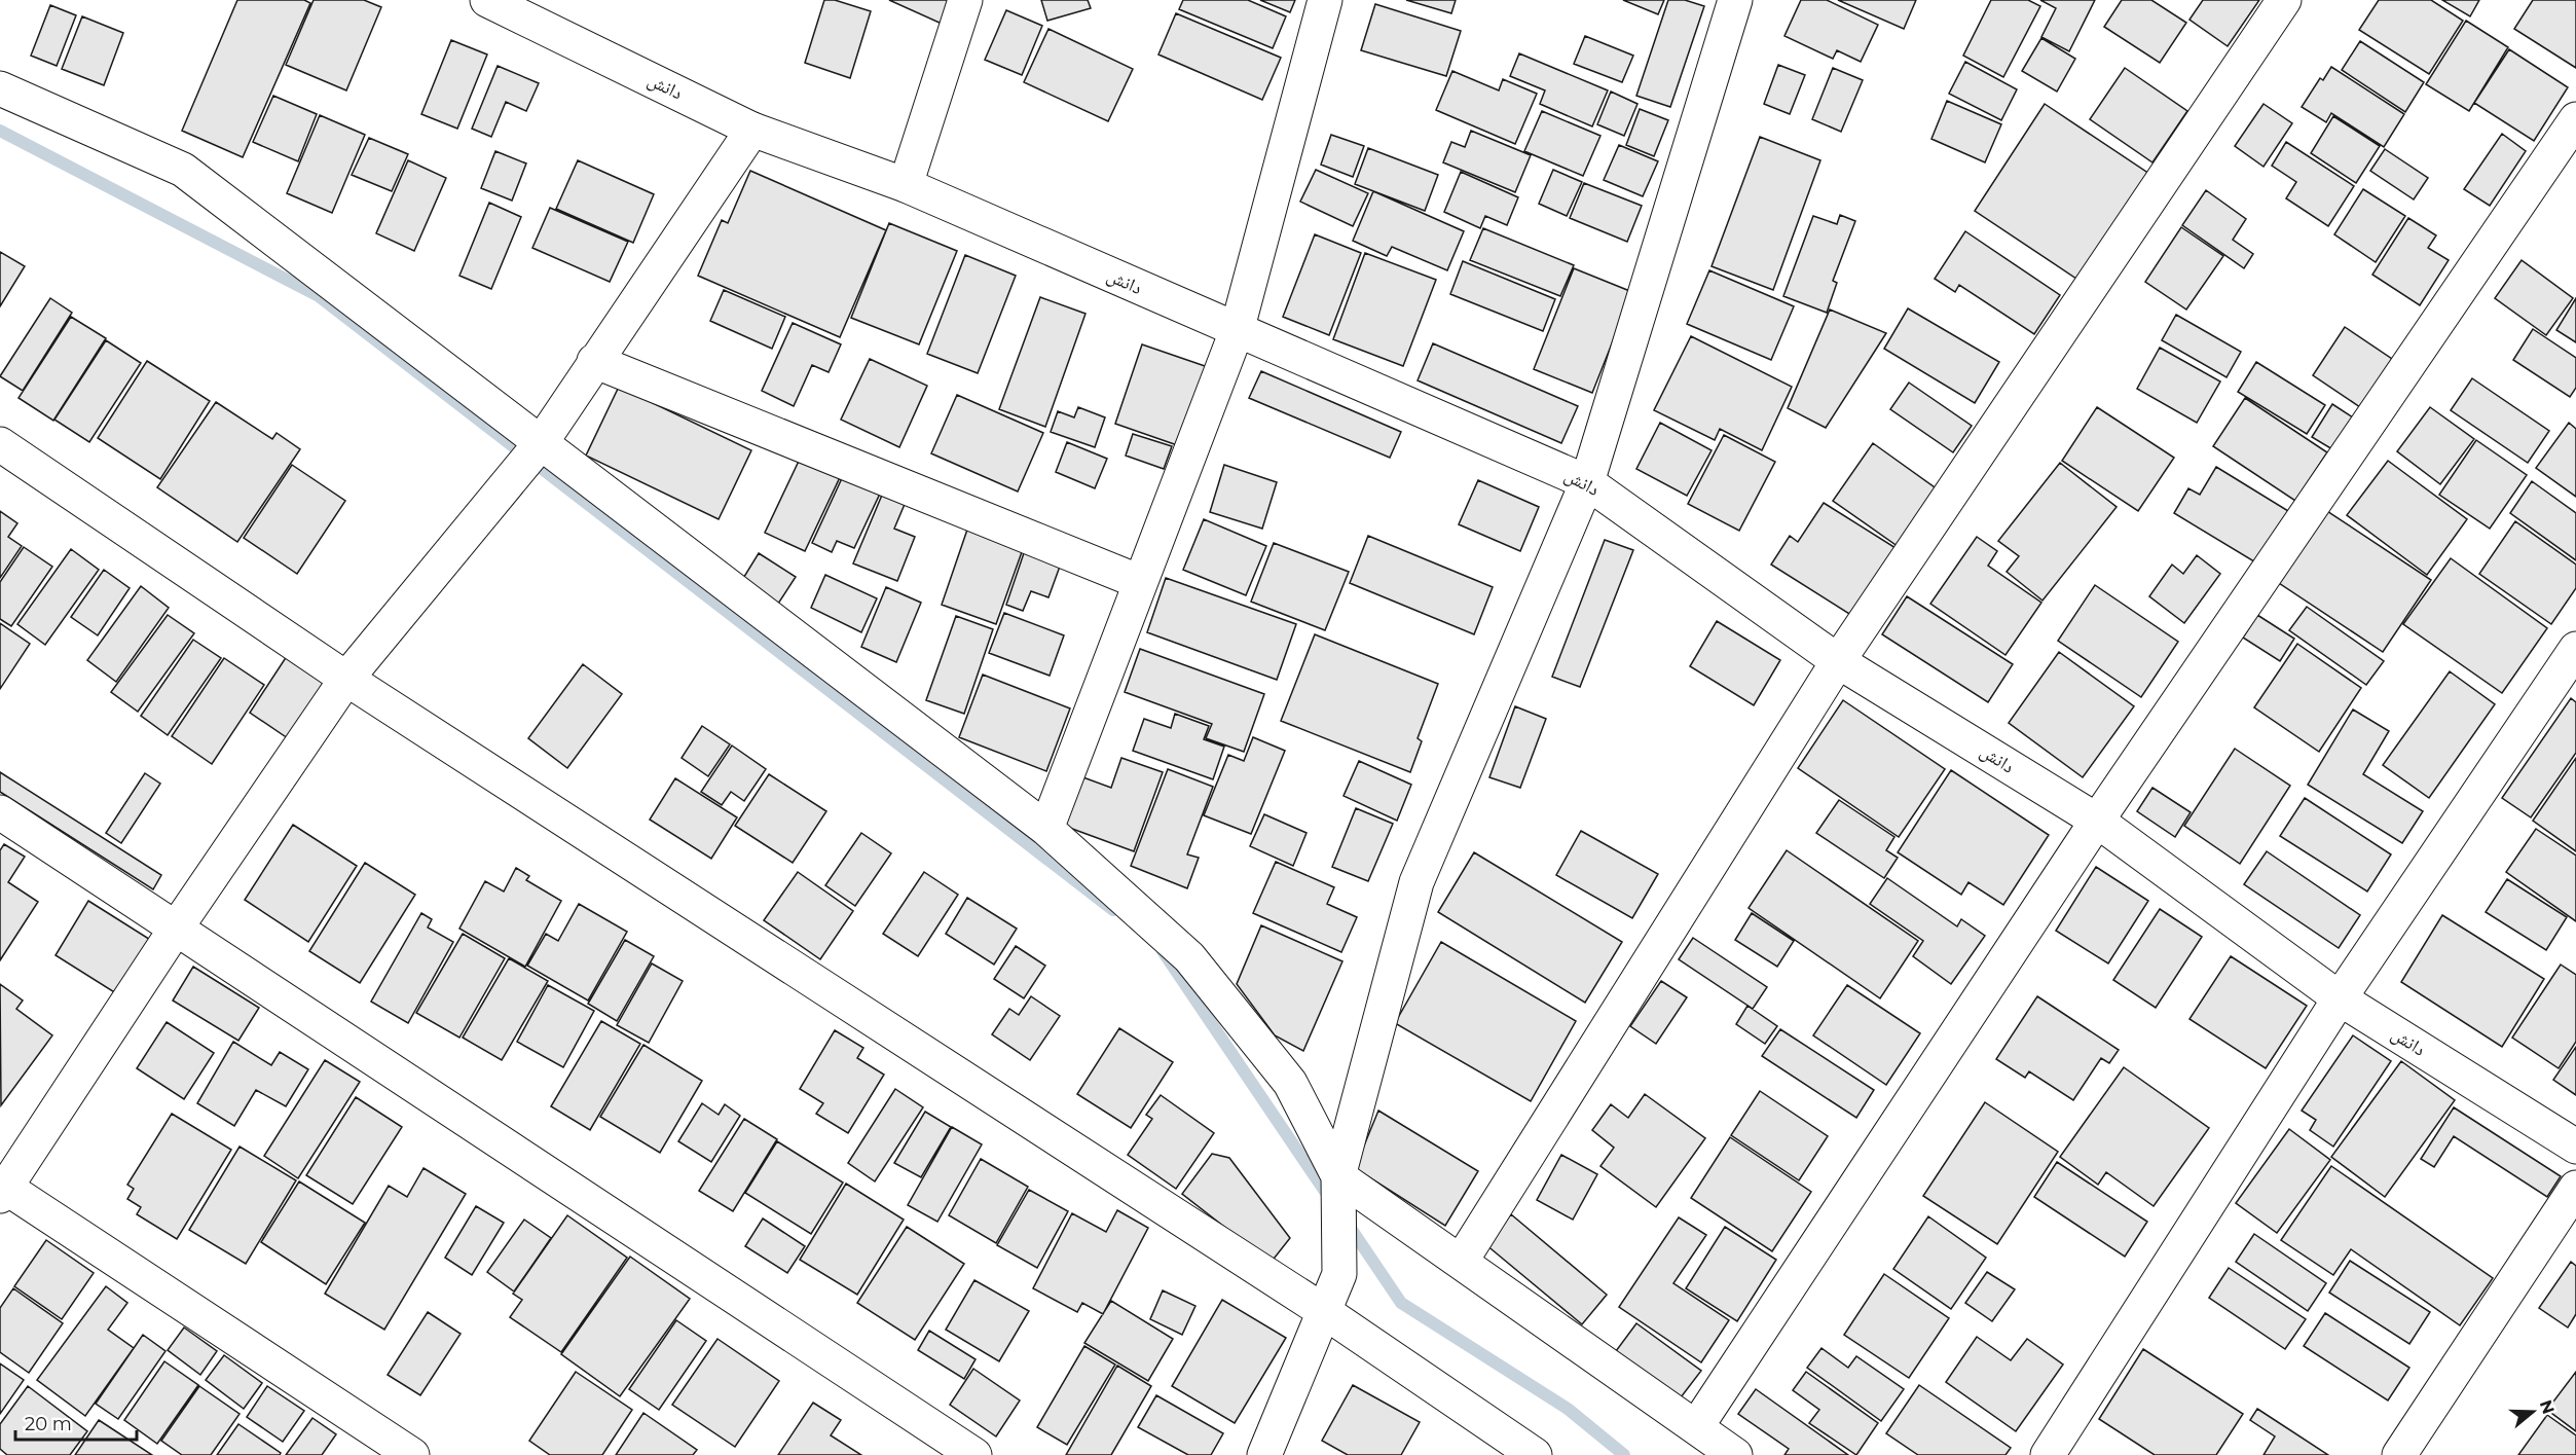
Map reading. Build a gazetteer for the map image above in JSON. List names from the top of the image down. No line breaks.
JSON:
{"streets":{"street":["دانش"]},"scale_bar":"20 m","north":"right"}
